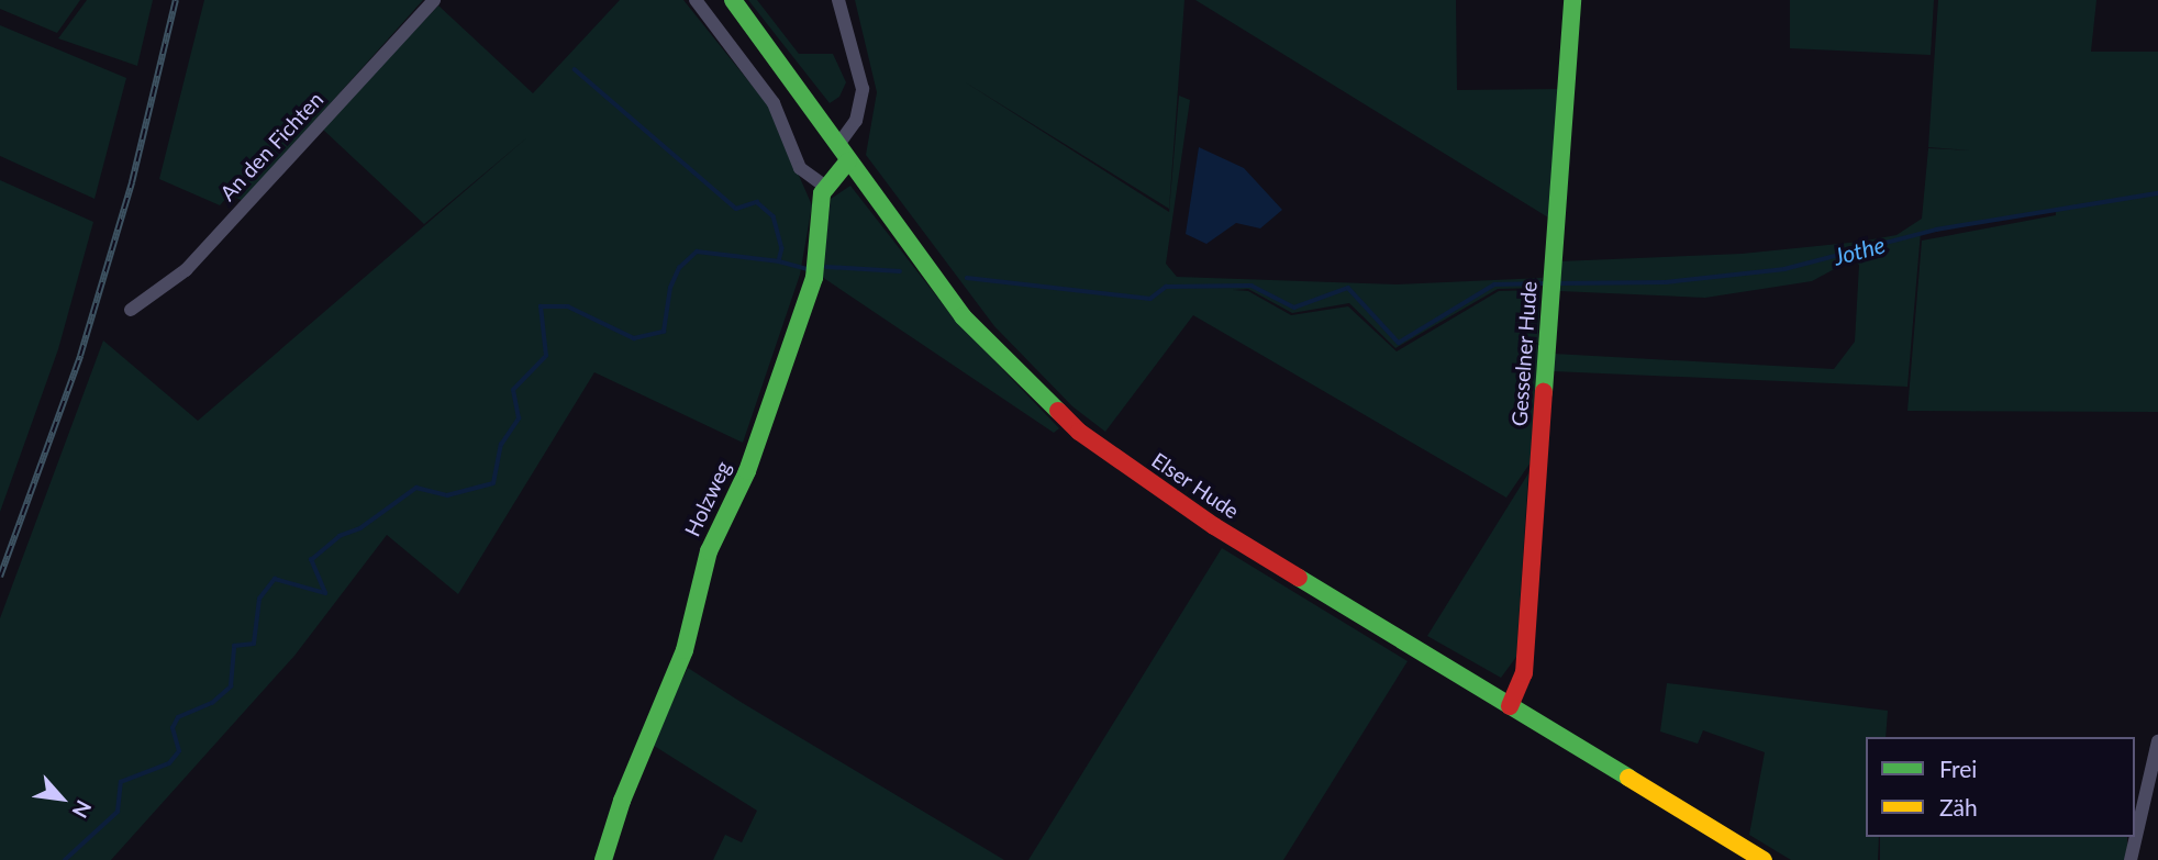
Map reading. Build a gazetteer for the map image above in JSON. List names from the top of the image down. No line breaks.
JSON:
{"streets":{"street":["An den Fichten","Gesselner Hude","Elser Hude","Holzweg"]},"crossings":[["Gesselner Hude","Elser Hude"]],"water":["Jothe"],"legend":["Frei","Zäh"],"north":"bottom right"}
